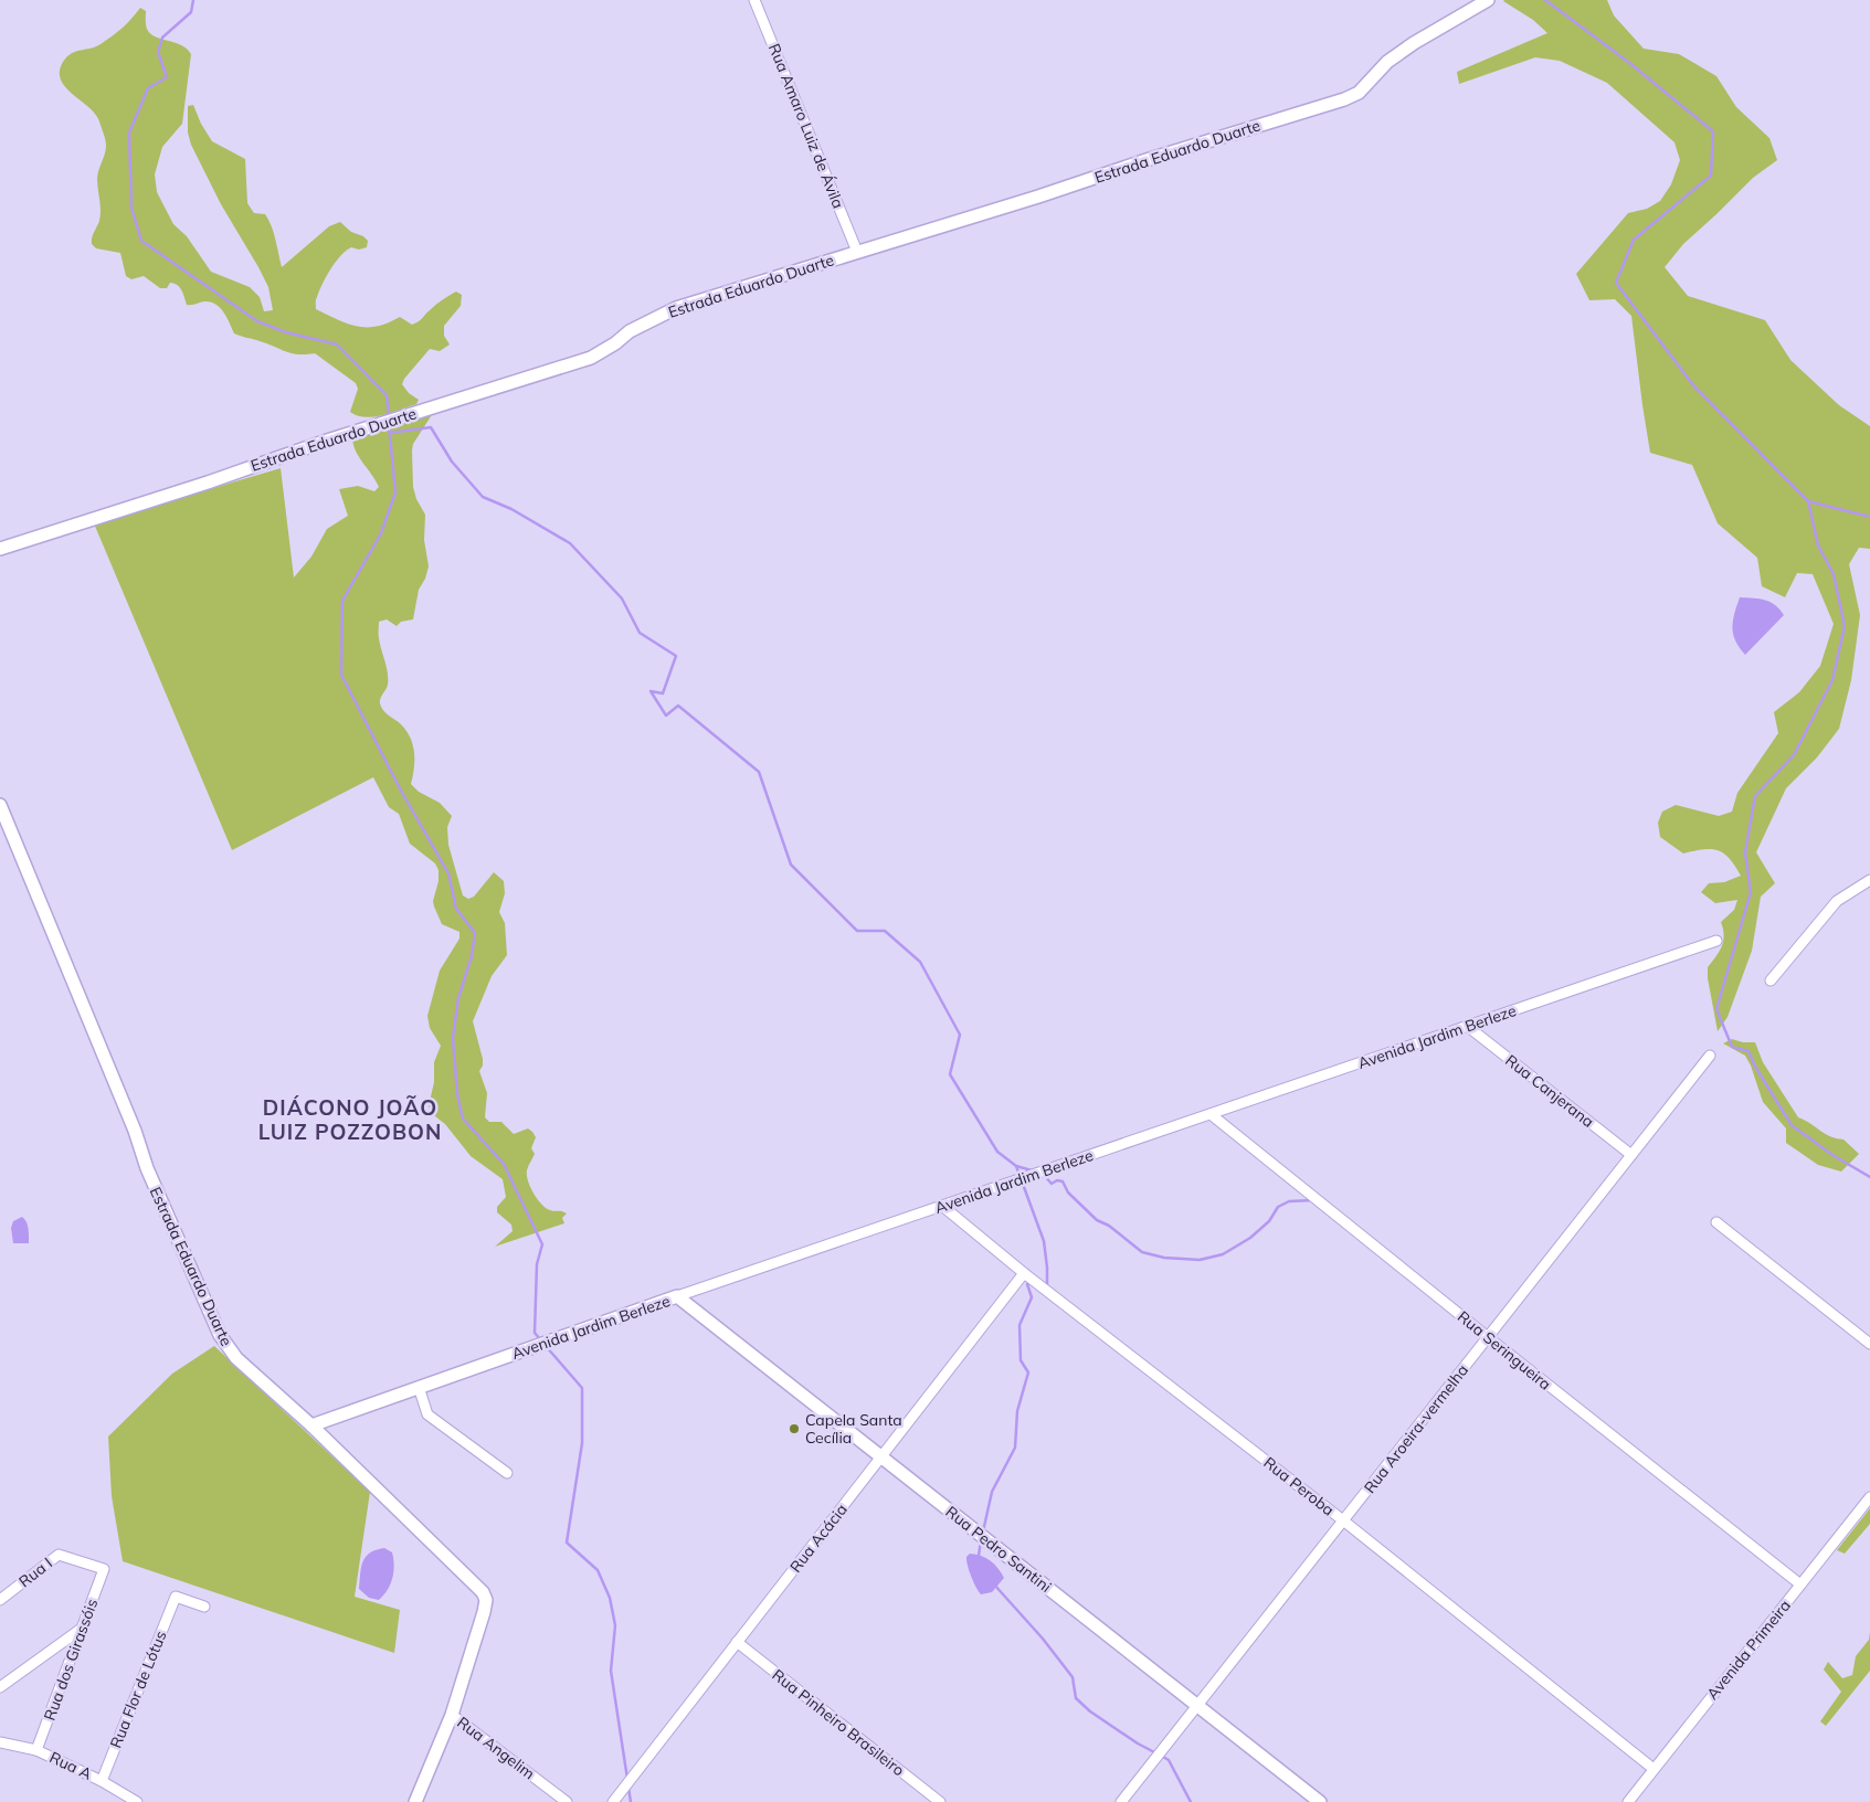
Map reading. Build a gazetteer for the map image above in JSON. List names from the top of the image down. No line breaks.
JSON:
{"streets":{"street":["Rua Amaro Luiz de Ávila","Estrada Eduardo Duarte","Avenida Jardim Berleze","Rua Canjerana","Rua Seringueira","Rua Aroeira-vermelha","Rua Peroba","Rua Acácia","Rua Pedro Santini","Rua I","Avenida Primeira","Rua dos Girassóis","Rua Flor de Lótus","Rua Pinheiro Brasileiro","Rua Angelim","Rua A"]},"crossings":[["Rua Amaro Luiz de Ávila","Estrada Eduardo Duarte"],["Estrada Eduardo Duarte","Avenida Jardim Berleze"],["Estrada Eduardo Duarte","Rua Angelim"],["Avenida Jardim Berleze","Rua Canjerana"],["Avenida Jardim Berleze","Rua Seringueira"],["Avenida Jardim Berleze","Rua Peroba"],["Avenida Jardim Berleze","Rua Pedro Santini"],["Rua Canjerana","Rua Aroeira-vermelha"],["Rua Seringueira","Rua Aroeira-vermelha"],["Rua Seringueira","Avenida Primeira"],["Rua Aroeira-vermelha","Rua Peroba"],["Rua Aroeira-vermelha","Rua Pedro Santini"],["Rua Peroba","Rua Acácia"],["Rua Peroba","Avenida Primeira"],["Rua Acácia","Rua Pedro Santini"],["Rua Acácia","Rua Pinheiro Brasileiro"],["Rua I","Rua dos Girassóis"],["Rua dos Girassóis","Rua A"],["Rua Flor de Lótus","Rua A"]],"districts":["DIÁCONO JOÃO LUIZ POZZOBON"],"places":["Capela Santa Cecília"]}
